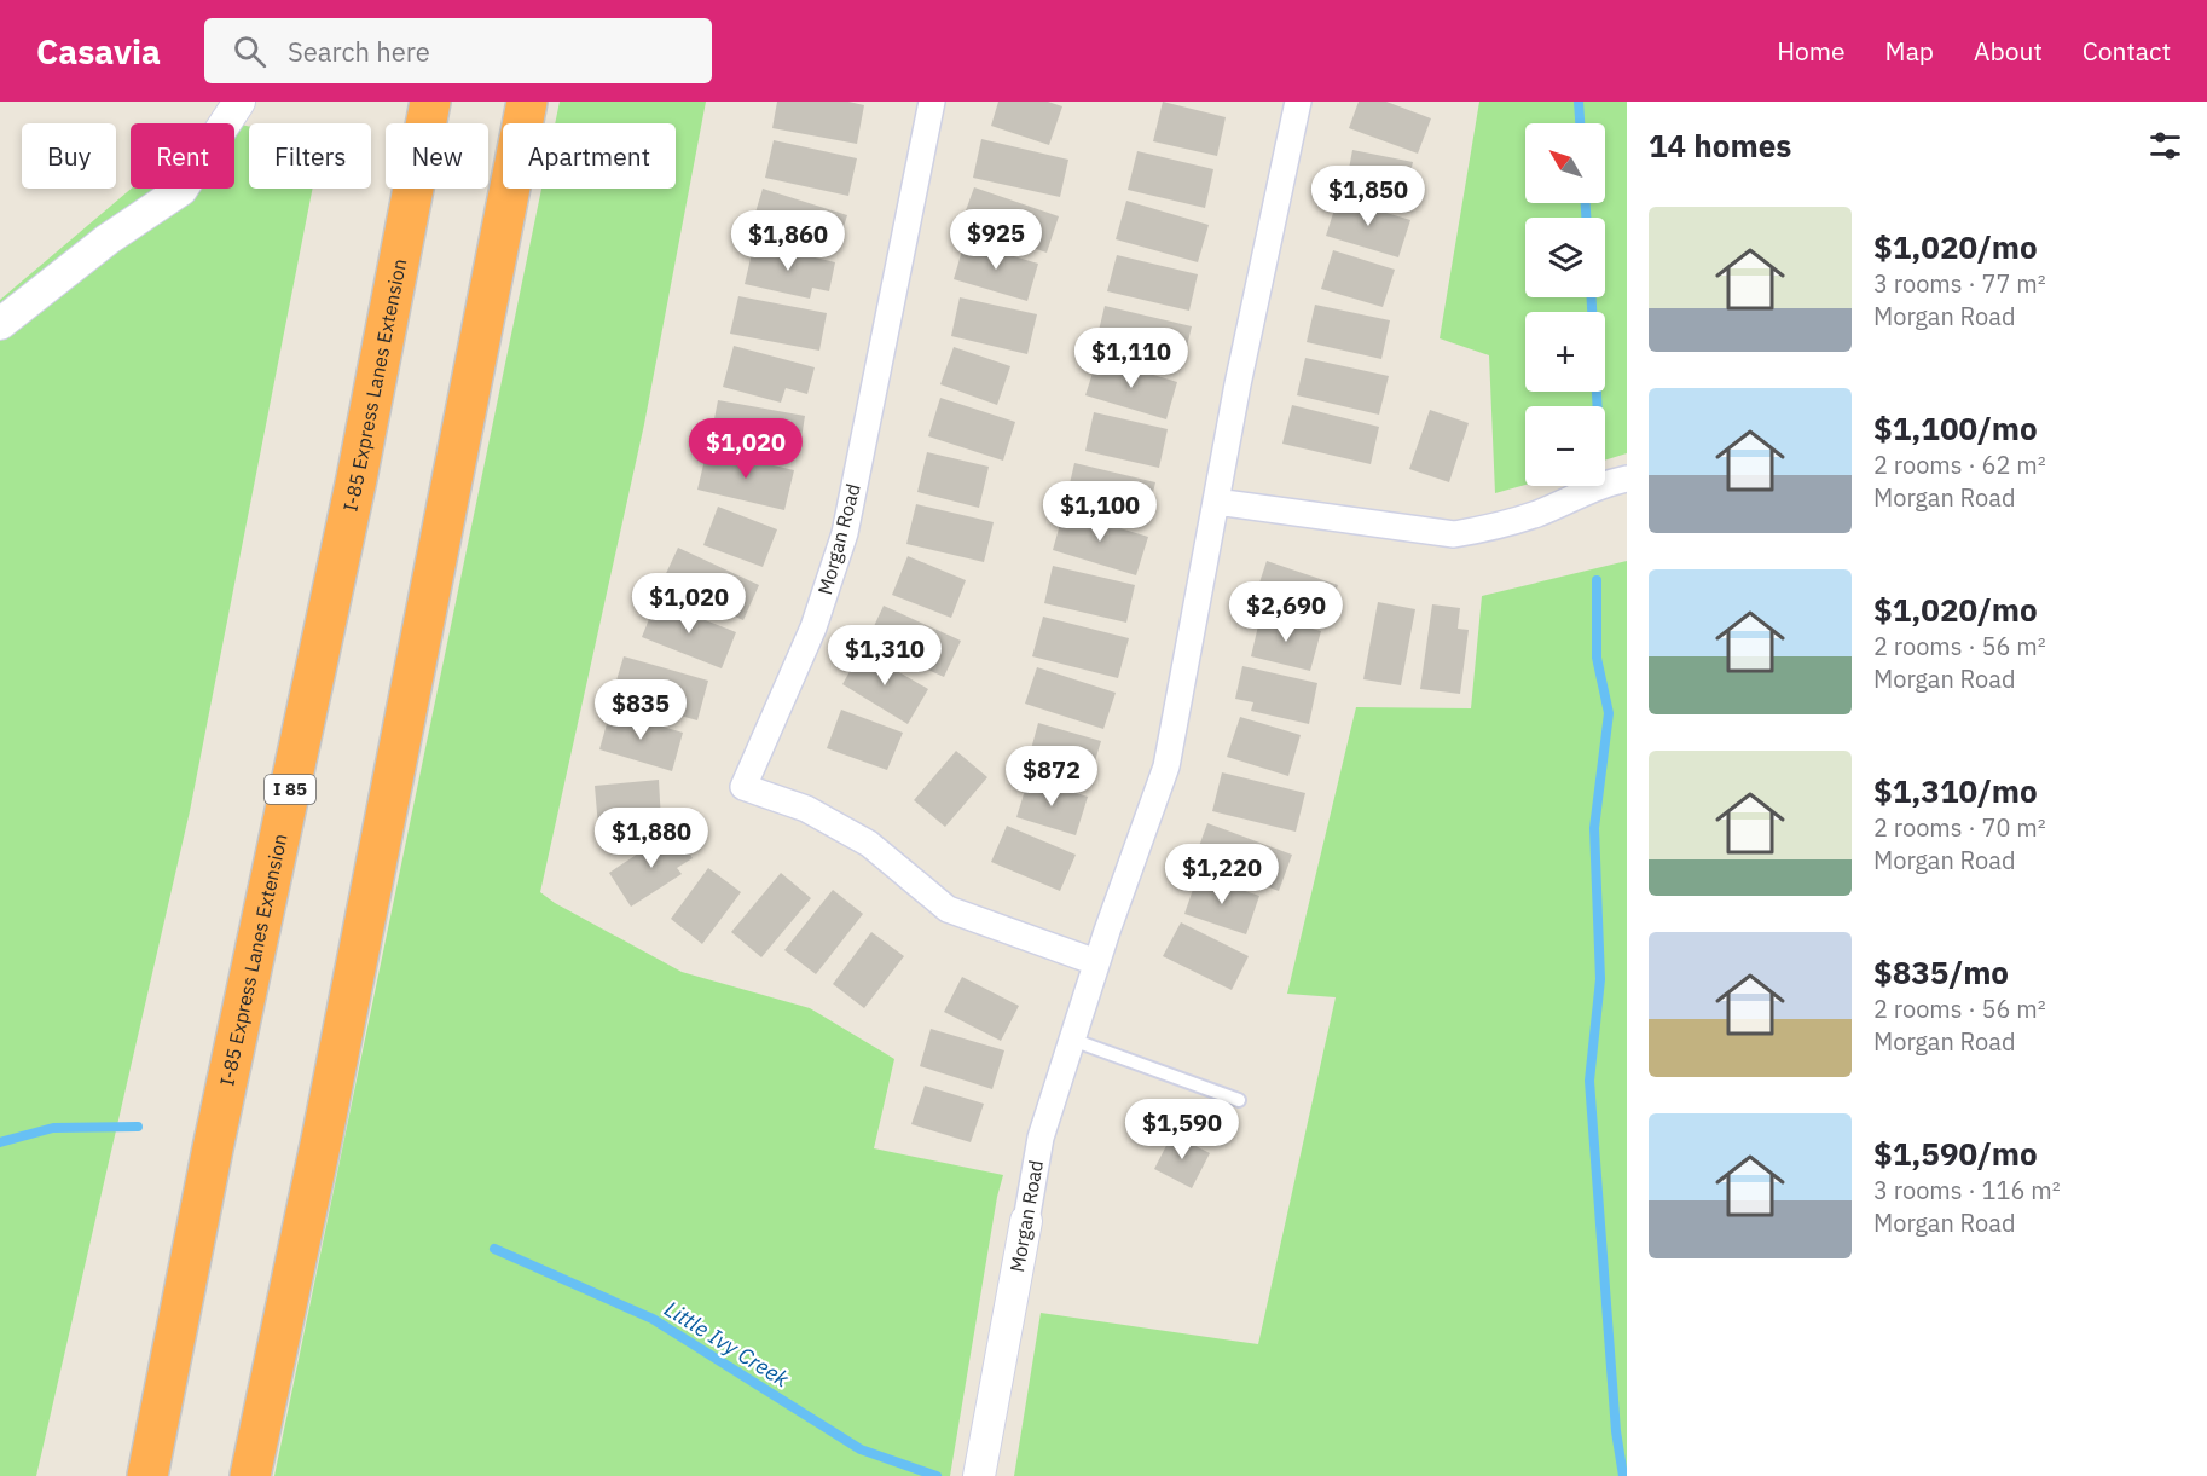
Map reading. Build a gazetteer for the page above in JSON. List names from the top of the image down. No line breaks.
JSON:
{"streets":{"highway":["I-85 Express Lanes Extension","I 85"],"street":["Morgan Road"]},"water":["Little Ivy Creek"],"north":"top left","page":{"header":"Casavia","search":"Search here","nav":["Home","Map","About","Contact"],"heading":"14 homes","map_buttons":["+","−"],"chip":["Buy","Rent","Filters","New","Apartment"],"price":["$1,850","$925","$1,860","$1,110","$1,020","$1,100","$1,020","$2,690","$1,310","$835","$872","$1,880","$1,220","$1,590"],"list":[{"name":"$1,020/mo","note":"3 rooms · 77 m² · Morgan Road"},{"name":"$1,100/mo","note":"2 rooms · 62 m² · Morgan Road"},{"name":"$1,020/mo","note":"2 rooms · 56 m² · Morgan Road"},{"name":"$1,310/mo","note":"2 rooms · 70 m² · Morgan Road"},{"name":"$835/mo","note":"2 rooms · 56 m² · Morgan Road"},{"name":"$1,590/mo","note":"3 rooms · 116 m² · Morgan Road"}]}}
